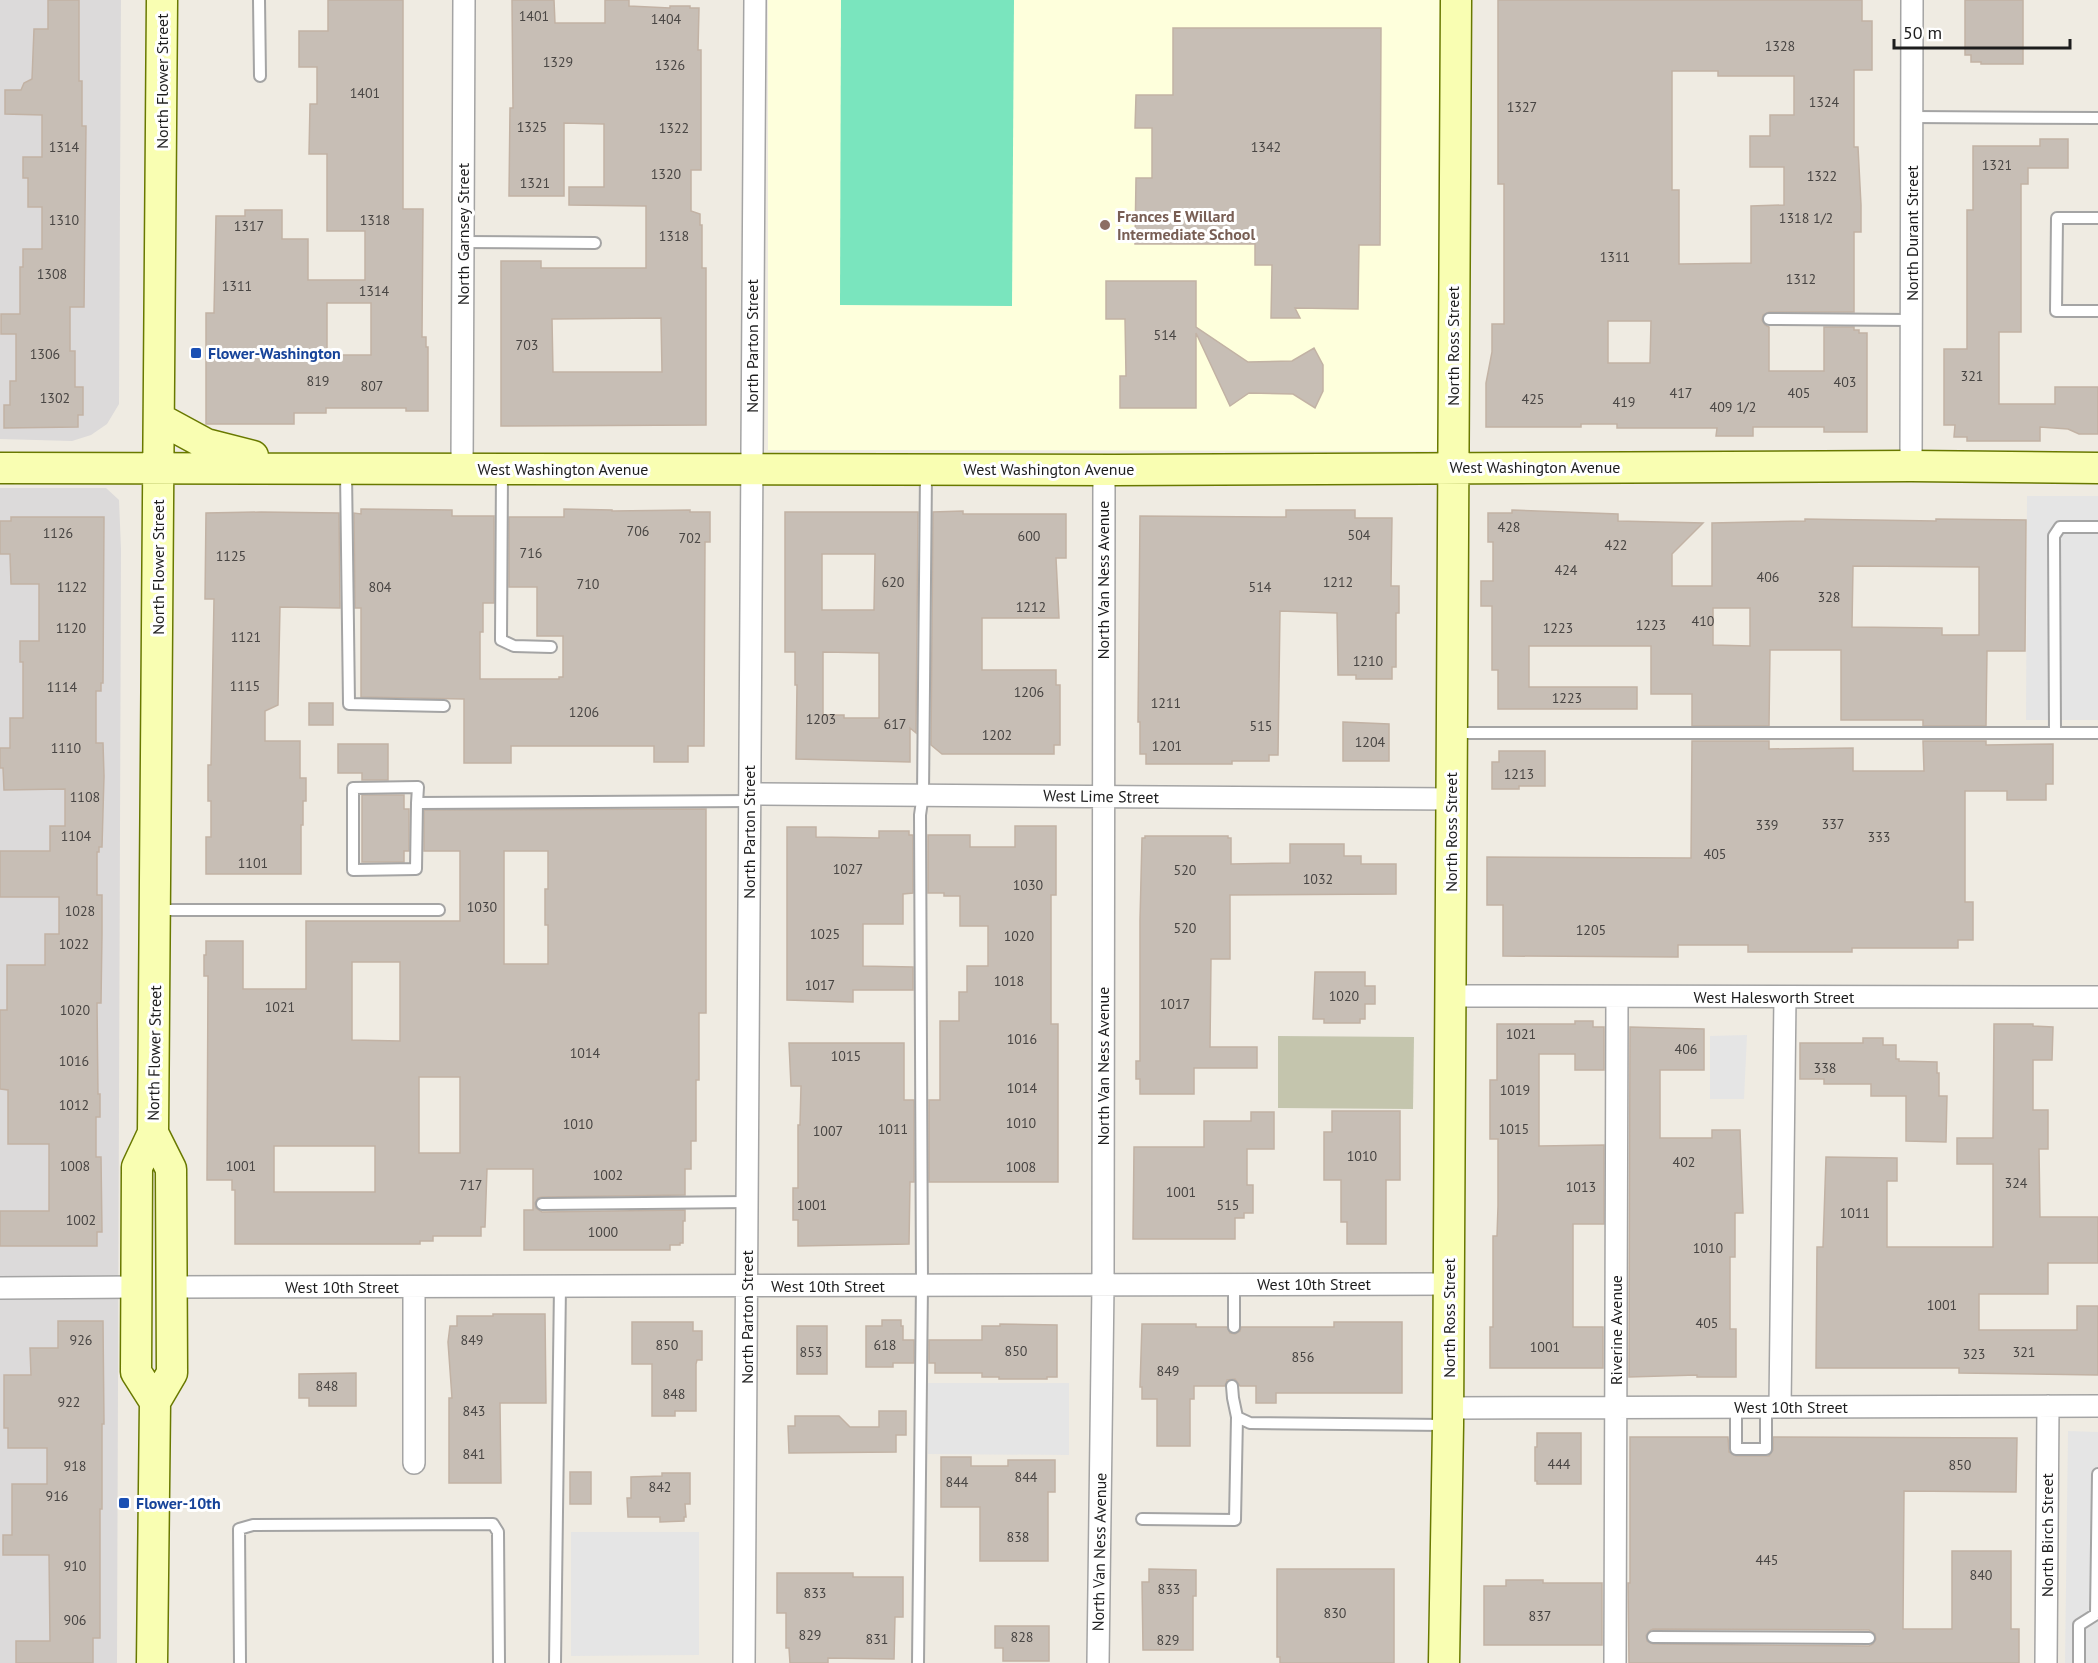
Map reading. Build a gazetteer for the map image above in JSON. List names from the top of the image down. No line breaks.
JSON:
{"streets":{"street":["North Flower Street","North Durant Street","North Garnsey Street","North Parton Street","North Ross Street","West Washington Avenue","North Van Ness Avenue","West Lime Street","West Halesworth Street","West 10th Street","Riverine Avenue","North Birch Street"]},"crossings":[["North Flower Street","West Washington Avenue"],["North Flower Street","West 10th Street"],["North Durant Street","West Washington Avenue"],["North Garnsey Street","West Washington Avenue"],["North Parton Street","West Washington Avenue"],["North Parton Street","West Lime Street"],["North Parton Street","West 10th Street"],["North Ross Street","West Washington Avenue"],["North Ross Street","West Lime Street"],["North Ross Street","West Halesworth Street"],["North Ross Street","West 10th Street"],["West Washington Avenue","North Van Ness Avenue"],["North Van Ness Avenue","West Lime Street"],["North Van Ness Avenue","West 10th Street"],["West Halesworth Street","Riverine Avenue"],["West 10th Street","Riverine Avenue"],["West 10th Street","North Birch Street"]],"places":{"other":["Frances E Willard Intermediate School"],"transit":["Flower-Washington","Flower-10th"]},"house_numbers":["1401","1404","1328","1329","1326","1401","1324","1327","1325","1322","1314","1342","1321","1320","1322","1321","1318 1/2","1310","1318","1317","1318","1311","1308","1312","1311","1314","514","703","1306","321","819","403","807","417","405","1302","425","419","409 1/2","428","706","1126","504","600","702","422","716","1125","424","406","620","1212","710","1122","804","514","328","1212","410","1223","1120","1223","1121","1210","1115","1114","1206","1223","1211","1206","1203","617","515","1202","1204","1201","1110","1213","1108","337","339","1104","333","405","1101","1027","520","1032","1030","1030","1028","520","1205","1025","1020","1022","1018","1017","1020","1017","1021","1020","1021","1016","406","1014","1015","1016","338","1014","1019","1012","1010","1010","1011","1015","1007","1010","402","1008","1001","1008","1002","324","717","1013","1001","1001","515","1011","1002","1000","1010","1001","405","926","849","850","618","1001","850","853","321","323","856","849","848","848","922","843","841","444","850","918","844","844","842","916","838","445","910","840","833","833","830","837","906","829","828","831","829"],"scale_bar":"50 m"}
